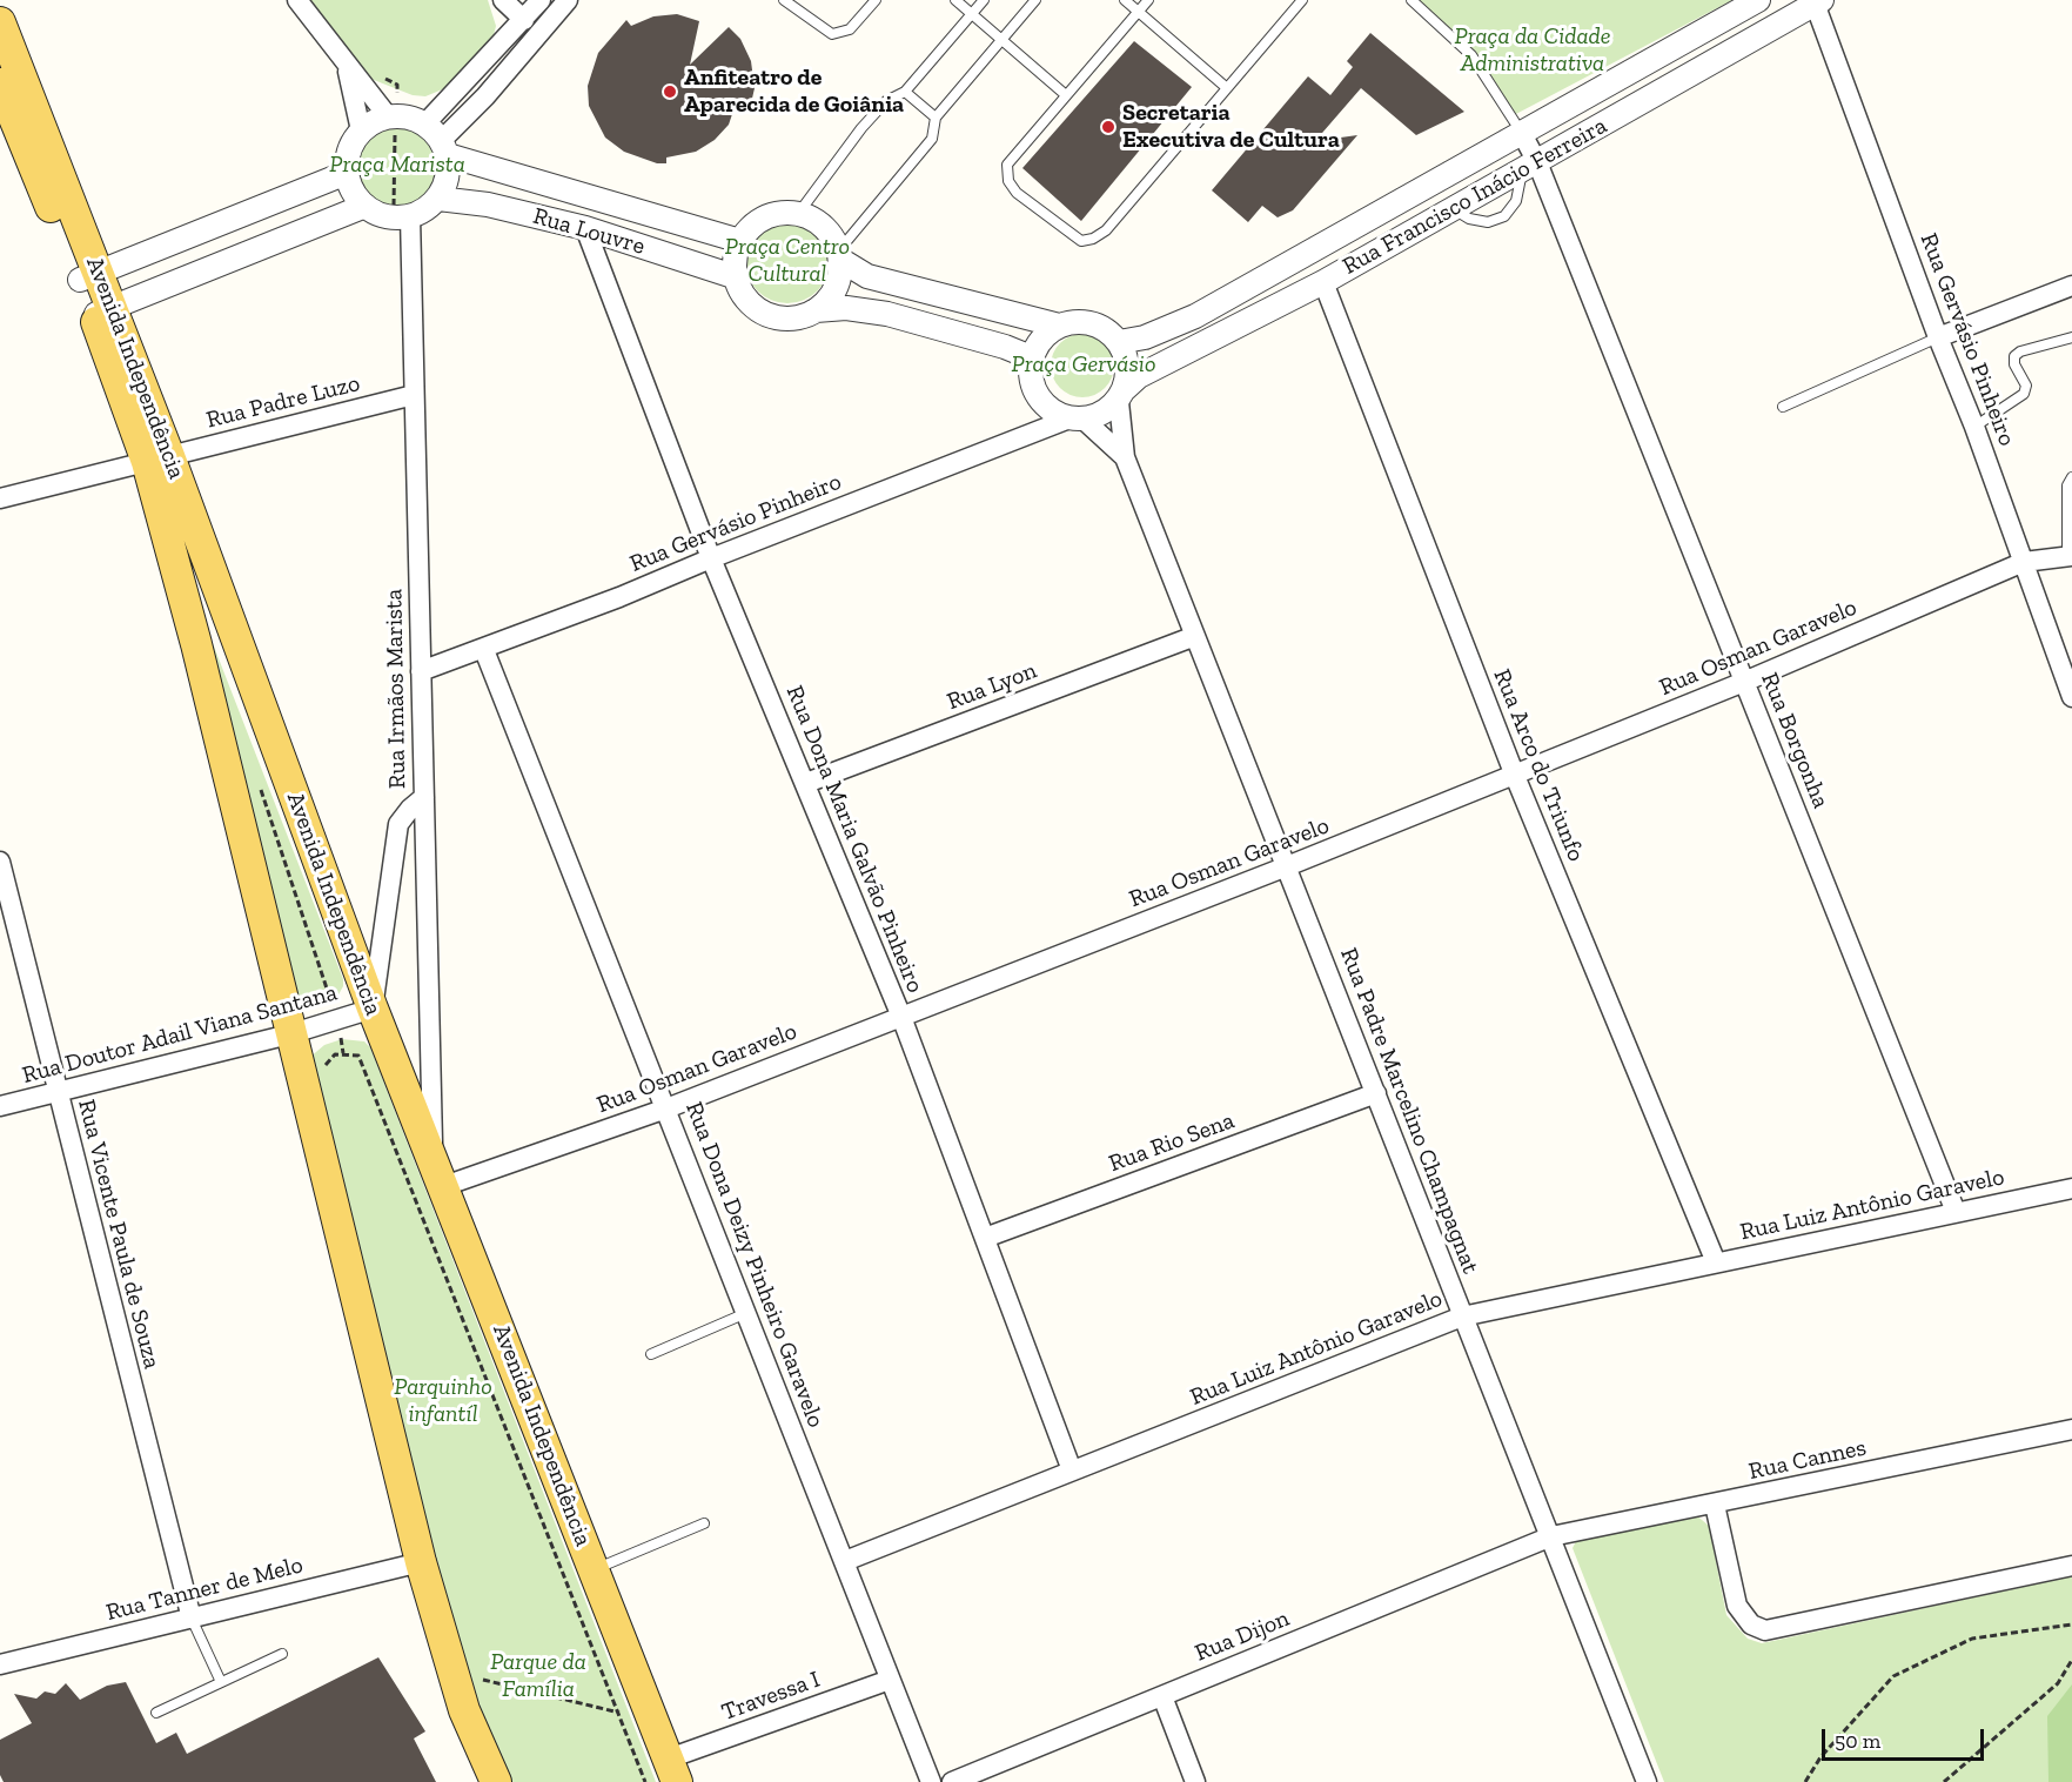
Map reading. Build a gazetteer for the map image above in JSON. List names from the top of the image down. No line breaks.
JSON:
{"streets":{"main road":["Avenida Independência"],"street":["Rua Francisco Inácio Ferreira","Rua Louvre","Rua Gervásio Pinheiro","Rua Padre Luzo","Rua Osman Garavelo","Rua Lyon","Rua Irmãos Marista","Rua Borgonha","Rua Arco do Triunfo","Rua Dona Maria Galvão Pinheiro","Rua Doutor Adail Viana Santana","Rua Padre Marcelino Champagnat","Rua Rio Sena","Rua Luiz Antônio Garavelo","Rua Vicente Paula de Souza","Rua Dona Deizy Pinheiro Garavelo","Rua Cannes","Rua Tanner de Melo","Rua Dijon","Travessa I"]},"crossings":[["Rua Francisco Inácio Ferreira","Rua Gervásio Pinheiro"],["Rua Francisco Inácio Ferreira","Rua Borgonha"],["Rua Francisco Inácio Ferreira","Rua Arco do Triunfo"],["Rua Francisco Inácio Ferreira","Rua Padre Marcelino Champagnat"],["Rua Louvre","Rua Irmãos Marista"],["Rua Louvre","Rua Dona Maria Galvão Pinheiro"],["Rua Gervásio Pinheiro","Rua Osman Garavelo"],["Rua Gervásio Pinheiro","Rua Irmãos Marista"],["Rua Gervásio Pinheiro","Rua Dona Maria Galvão Pinheiro"],["Rua Gervásio Pinheiro","Rua Padre Marcelino Champagnat"],["Rua Gervásio Pinheiro","Rua Dona Deizy Pinheiro Garavelo"],["Avenida Independência","Rua Padre Luzo"],["Avenida Independência","Rua Osman Garavelo"],["Avenida Independência","Rua Irmãos Marista"],["Avenida Independência","Rua Doutor Adail Viana Santana"],["Avenida Independência","Rua Tanner de Melo"],["Avenida Independência","Travessa I"],["Rua Padre Luzo","Rua Irmãos Marista"],["Rua Osman Garavelo","Rua Irmãos Marista"],["Rua Osman Garavelo","Rua Borgonha"],["Rua Osman Garavelo","Rua Arco do Triunfo"],["Rua Osman Garavelo","Rua Dona Maria Galvão Pinheiro"],["Rua Osman Garavelo","Rua Padre Marcelino Champagnat"],["Rua Osman Garavelo","Rua Dona Deizy Pinheiro Garavelo"],["Rua Lyon","Rua Dona Maria Galvão Pinheiro"],["Rua Lyon","Rua Padre Marcelino Champagnat"],["Rua Borgonha","Rua Luiz Antônio Garavelo"],["Rua Arco do Triunfo","Rua Luiz Antônio Garavelo"],["Rua Dona Maria Galvão Pinheiro","Rua Rio Sena"],["Rua Dona Maria Galvão Pinheiro","Rua Luiz Antônio Garavelo"],["Rua Doutor Adail Viana Santana","Rua Vicente Paula de Souza"],["Rua Padre Marcelino Champagnat","Rua Rio Sena"],["Rua Padre Marcelino Champagnat","Rua Luiz Antônio Garavelo"],["Rua Padre Marcelino Champagnat","Rua Cannes"],["Rua Padre Marcelino Champagnat","Rua Dijon"],["Rua Luiz Antônio Garavelo","Rua Dona Deizy Pinheiro Garavelo"],["Rua Vicente Paula de Souza","Rua Tanner de Melo"],["Rua Dona Deizy Pinheiro Garavelo","Travessa I"],["Rua Cannes","Rua Dijon"]],"parks":["Praça da Cidade Administrativa","Praça Marista","Praça Centro Cultural","Praça Gervásio","Parquinho infantíl","Parque da Família"],"places":["Anfiteatro de Aparecida de Goiânia","Secretaria Executiva de Cultura"],"scale_bar":"50 m"}
